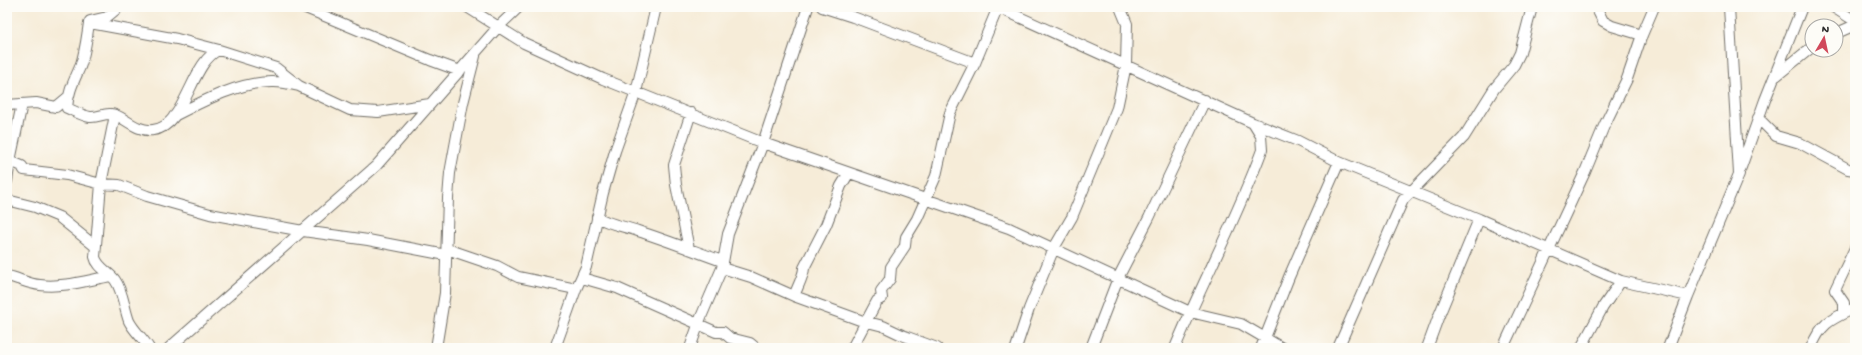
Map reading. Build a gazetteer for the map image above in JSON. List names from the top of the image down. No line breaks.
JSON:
{"north":"top"}
